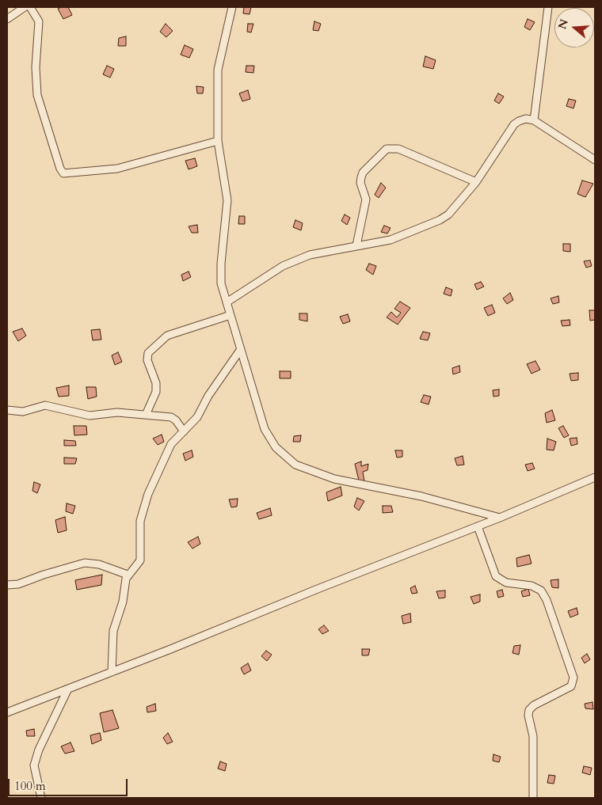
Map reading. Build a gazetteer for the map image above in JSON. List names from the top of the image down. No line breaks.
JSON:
{"scale_bar":"100 m","north":"left"}
